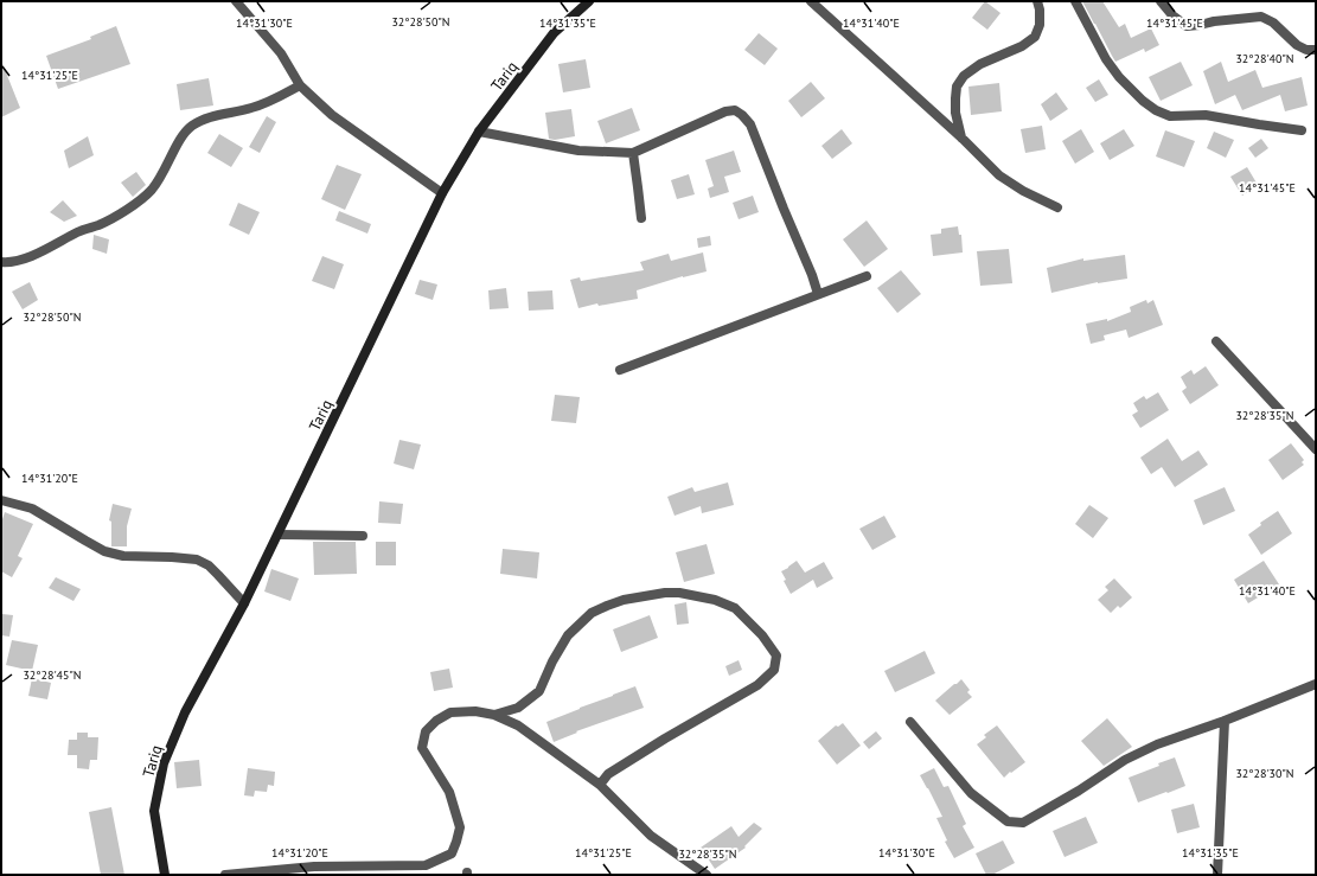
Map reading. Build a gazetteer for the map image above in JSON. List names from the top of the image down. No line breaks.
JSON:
{"streets":{"main road":["Tariq"]},"coordinates":["32°28'50\"N","14°31'30\"E","14°31'35\"E","14°31'40\"E","14°31'45\"E","32°28'40\"N","14°31'25\"E","32°28'35\"N","14°31'20\"E","32°28'45\"N","32°28'30\"N"]}
